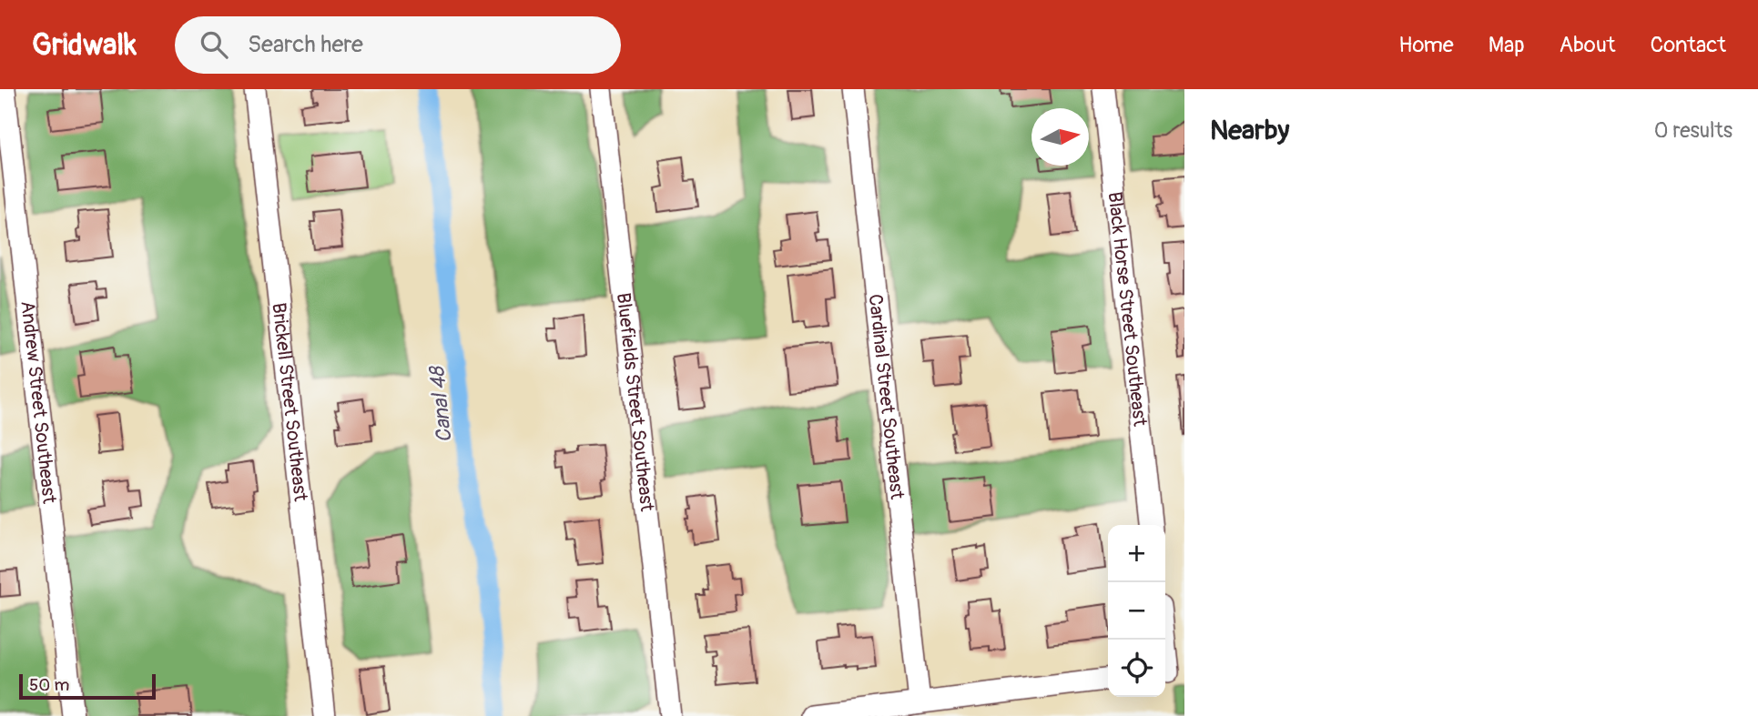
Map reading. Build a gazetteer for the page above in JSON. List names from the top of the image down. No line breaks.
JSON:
{"streets":{"street":["Black Horse Street Southeast","Cardinal Street Southeast","Andrew Street Southeast","Brickell Street Southeast","Bluefields Street Southeast"]},"water":["Canal 48"],"scale_bar":"50 m","north":"right","page":{"header":"Gridwalk","search":"Search here","nav":["Home","Map","About","Contact"],"heading":["Nearby","0 results"],"map_buttons":["+","−"],"scale":"50 m"}}
